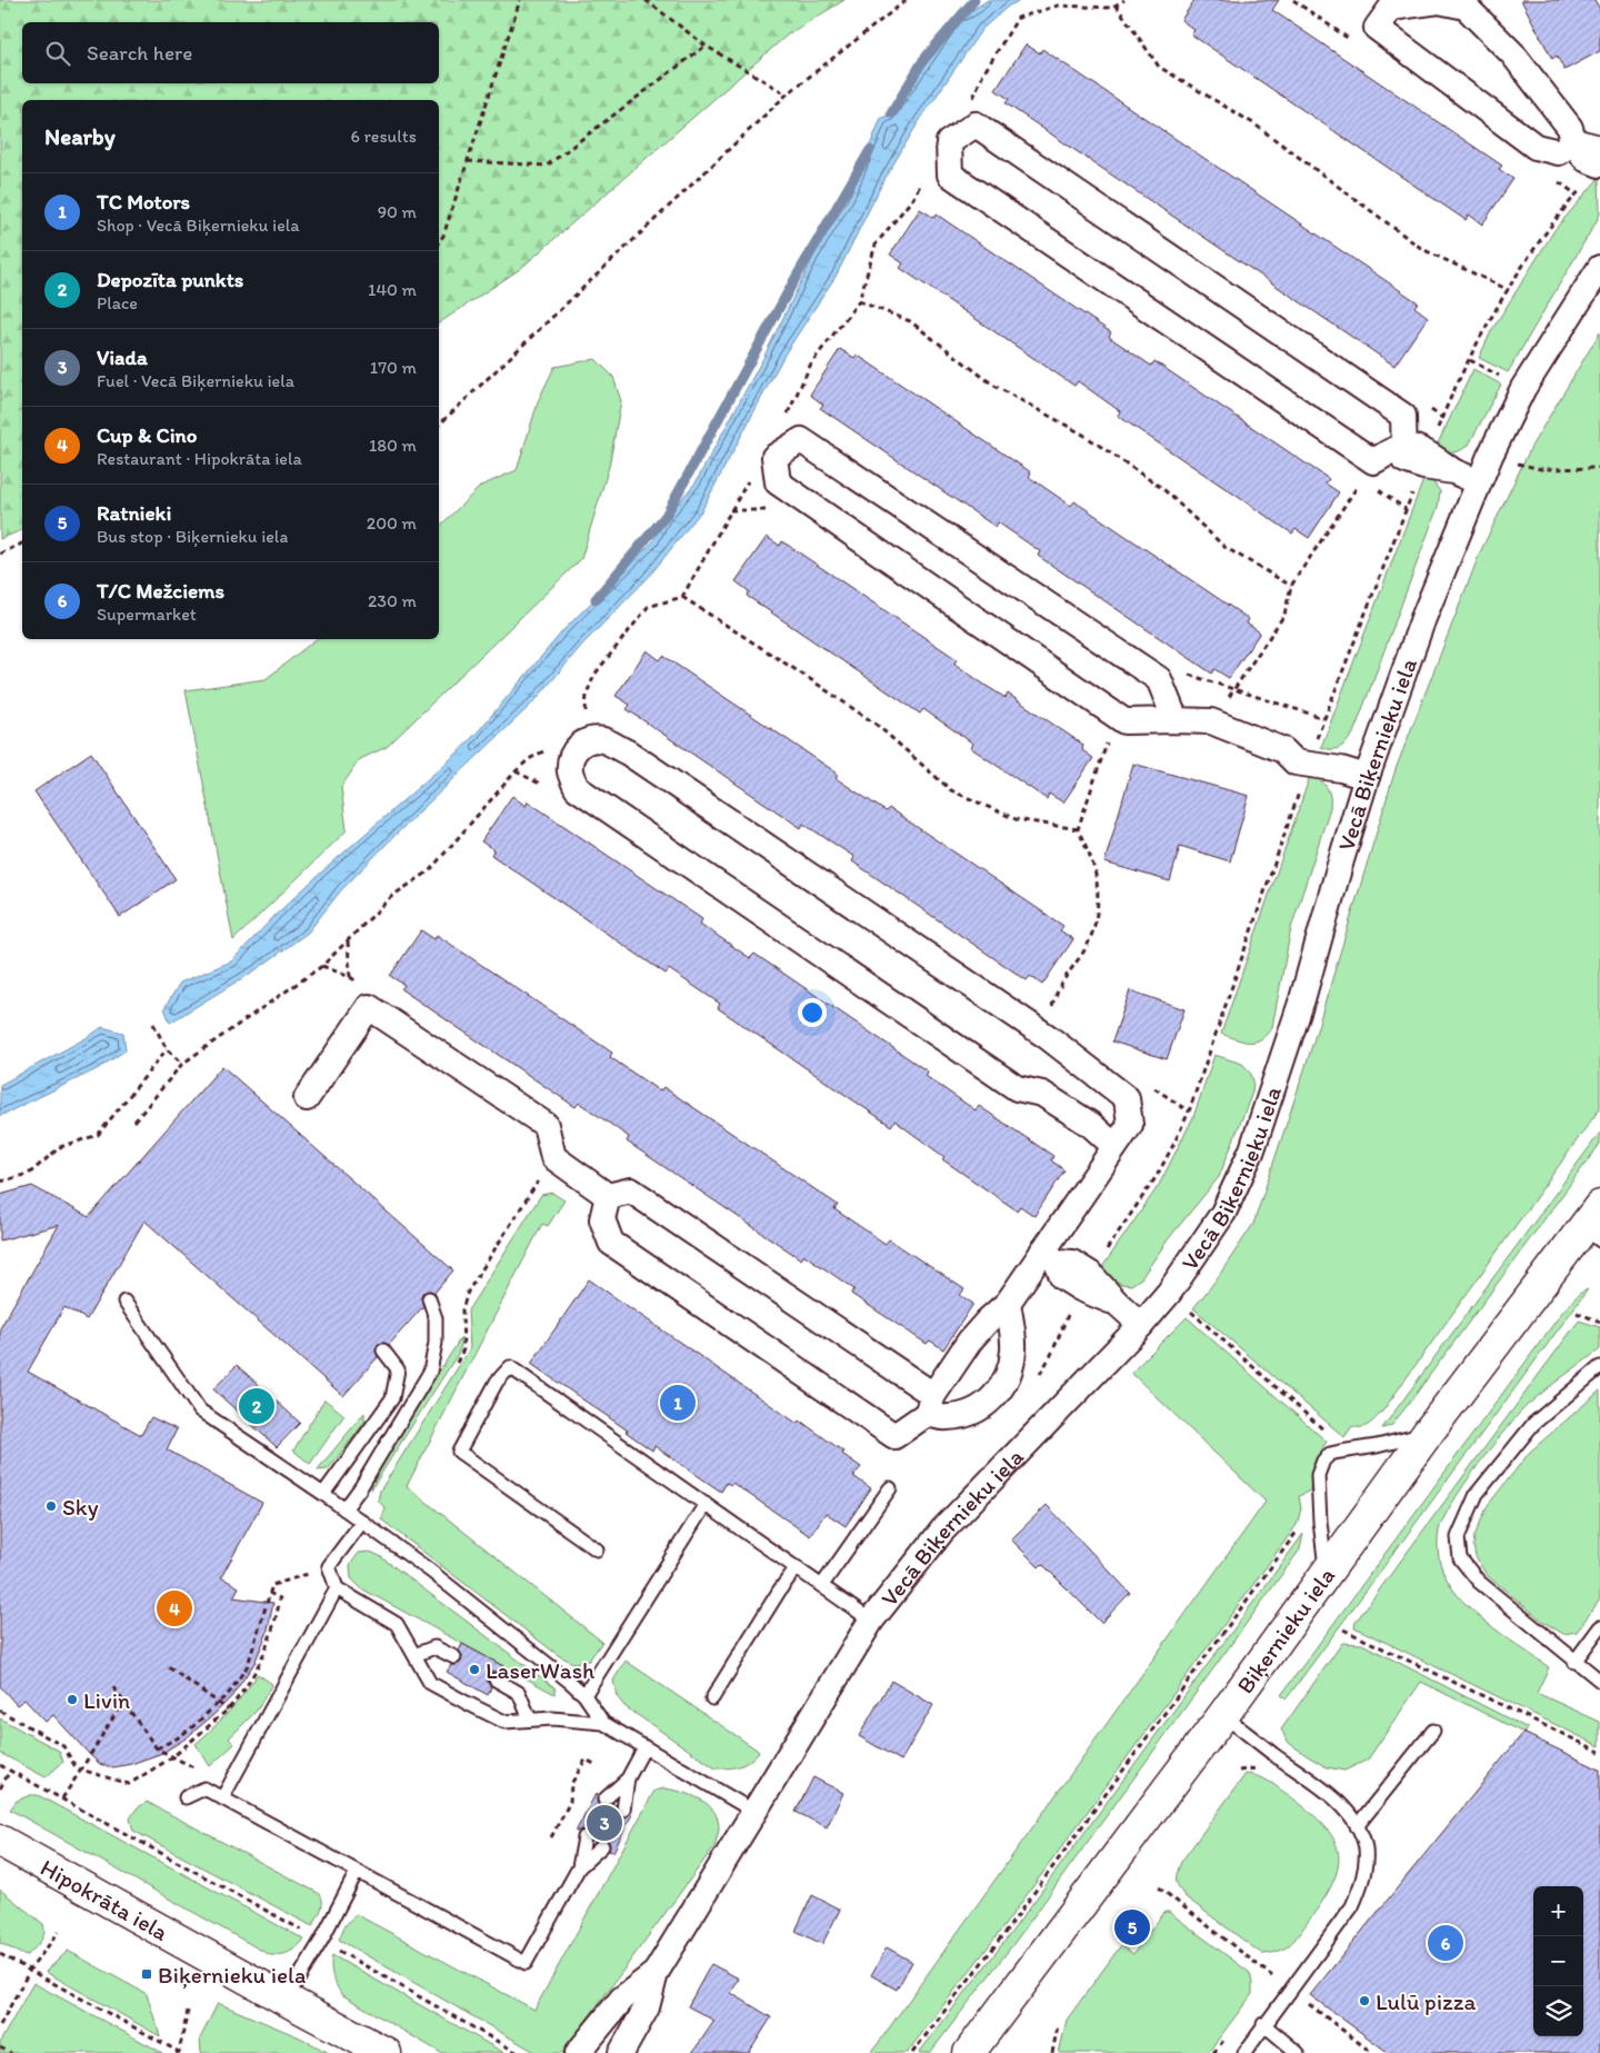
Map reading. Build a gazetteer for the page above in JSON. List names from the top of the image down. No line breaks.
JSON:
{"streets":{"main road":["Biķernieku iela","Hipokrāta iela"],"street":["Vecā Biķernieku iela"]},"places":{"other":["Sky","LaserWash","Livin","Lulū pizza"],"transit":["Biķernieku iela"]},"page":{"search":"Search here","heading":["Nearby","6 results"],"list":[{"mark":"1","name":"TC Motors","note":"Shop · Vecā Biķernieku iela","value":"90 m"},{"mark":"2","name":"Depozīta punkts","note":"Place","value":"140 m"},{"mark":"3","name":"Viada","note":"Fuel · Vecā Biķernieku iela","value":"170 m"},{"mark":"4","name":"Cup & Cino","note":"Restaurant · Hipokrāta iela","value":"180 m"},{"mark":"5","name":"Ratnieki","note":"Bus stop · Biķernieku iela","value":"200 m"},{"mark":"6","name":"T/C Mežciems","note":"Supermarket","value":"230 m"}],"pins":["1","2","4","3","5","6"],"map_buttons":["+","−"]}}
